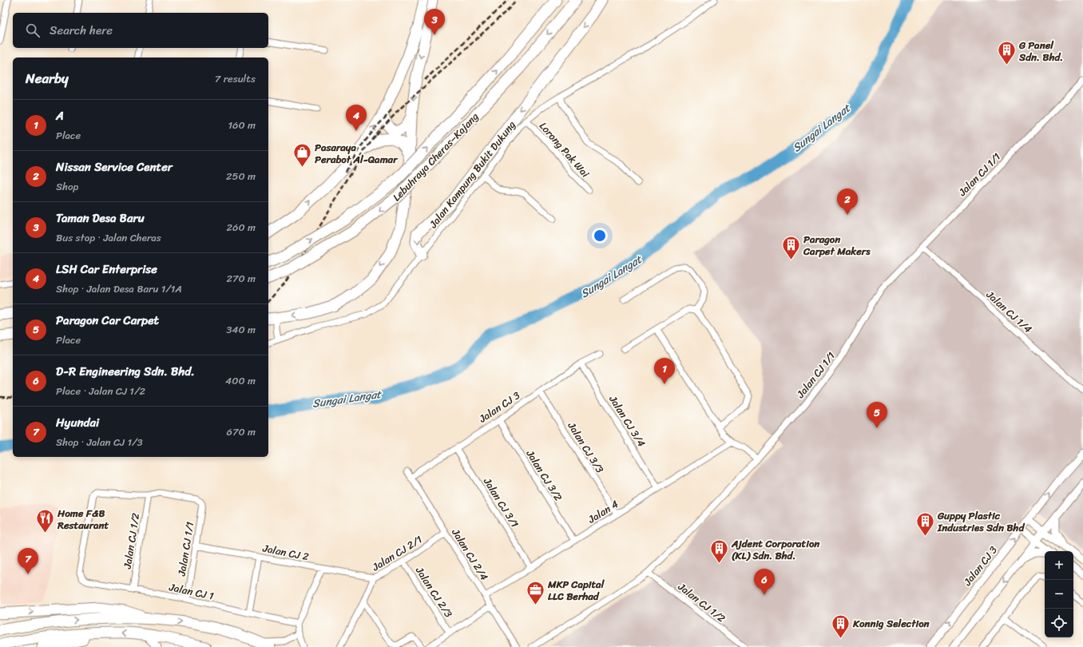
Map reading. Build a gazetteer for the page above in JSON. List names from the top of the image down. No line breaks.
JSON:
{"streets":{"highway":["Lebuhraya Cheras–Kajang"],"street":["Lorong Pak Wai","Jalan Kampung Bukit Dukung","Jalan CJ 1/1","Jalan CJ 1/4","Jalan CJ 3","Jalan CJ 3/4","Jalan CJ 3/3","Jalan CJ 3/2","Jalan CJ 3/1","Jalan 4","Jalan CJ 1/2","Jalan CJ 2","Jalan CJ 2/1","Jalan CJ 2/4","Jalan CJ 1","Jalan CJ 2/3"]},"crossings":[["Lorong Pak Wai","Jalan Kampung Bukit Dukung"],["Jalan CJ 1/1","Jalan CJ 1/4"],["Jalan CJ 1/1","Jalan CJ 1/2"],["Jalan CJ 1/1","Jalan CJ 2"],["Jalan CJ 1/1","Jalan CJ 1"],["Jalan CJ 3","Jalan CJ 3/4"],["Jalan CJ 3","Jalan CJ 3/3"],["Jalan CJ 3","Jalan CJ 3/2"],["Jalan CJ 3","Jalan CJ 3/1"],["Jalan CJ 3","Jalan CJ 2/4"],["Jalan CJ 3/4","Jalan 4"],["Jalan CJ 3/3","Jalan 4"],["Jalan CJ 3/2","Jalan 4"],["Jalan CJ 3/1","Jalan 4"],["Jalan 4","Jalan CJ 2/4"],["Jalan CJ 1/2","Jalan CJ 1"],["Jalan CJ 2","Jalan CJ 2/1"],["Jalan CJ 2/1","Jalan CJ 2/4"],["Jalan CJ 2/1","Jalan CJ 2/3"]],"water":["Sungai Langat"],"places":{"building":["G Panel Sdn. Bhd.","Paragon Carpet Makers","Guppy Plastic Industries Sdn Bhd","Ajdent Corporation (KL) Sdn. Bhd.","Konnig Selection"],"shop":["Pasaraya Perabot Al-Qamar"],"restaurant":["Home F&B Restaurant"],"office":["MKP Capital LLC Berhad"]},"page":{"pins":["3","4","2","1","5","7","6"],"search":"Search here","heading":["Nearby","7 results"],"list":[{"mark":"1","name":"A","note":"Place","value":"160 m"},{"mark":"2","name":"Nissan Service Center","note":"Shop","value":"250 m"},{"mark":"3","name":"Taman Desa Baru","note":"Bus stop · Jalan Cheras","value":"260 m"},{"mark":"4","name":"LSH Car Enterprise","note":"Shop · Jalan Desa Baru 1/1A","value":"270 m"},{"mark":"5","name":"Paragon Car Carpet","note":"Place","value":"340 m"},{"mark":"6","name":"D-R Engineering Sdn. Bhd.","note":"Place · Jalan CJ 1/2","value":"400 m"},{"mark":"7","name":"Hyundai","note":"Shop · Jalan CJ 1/3","value":"670 m"}],"map_buttons":["+","−"]}}
